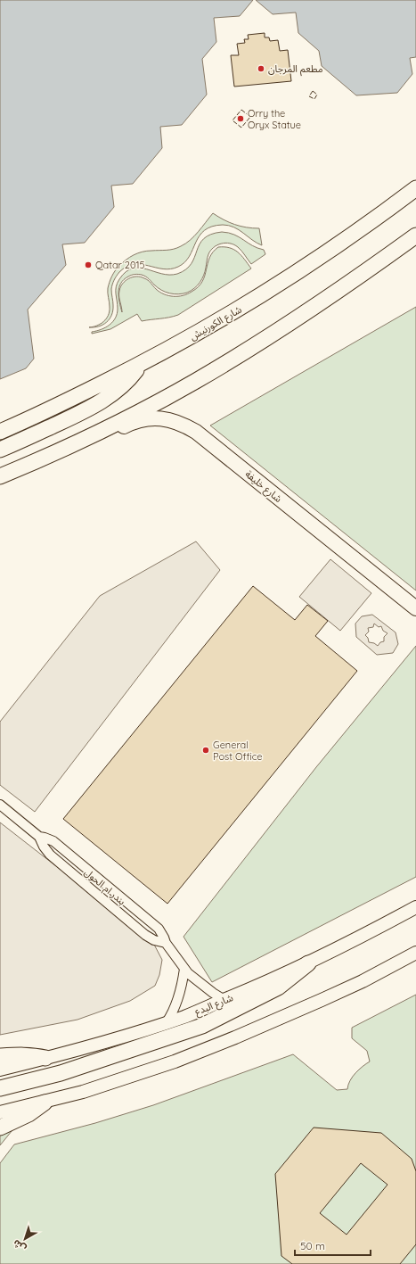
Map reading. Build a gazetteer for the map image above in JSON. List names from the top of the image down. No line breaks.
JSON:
{"streets":{"highway":["شارع الكورنيش"],"main road":["شارع خليفة","شارع البدع"],"street":["بندر ام الحول"]},"crossings":[["بندر ام الحول","شارع البدع"]],"places":["مطعم المرجان","Orry the Oryx Statue","Qatar 2015","General Post Office"],"scale_bar":"50 m","north":"bottom left"}
